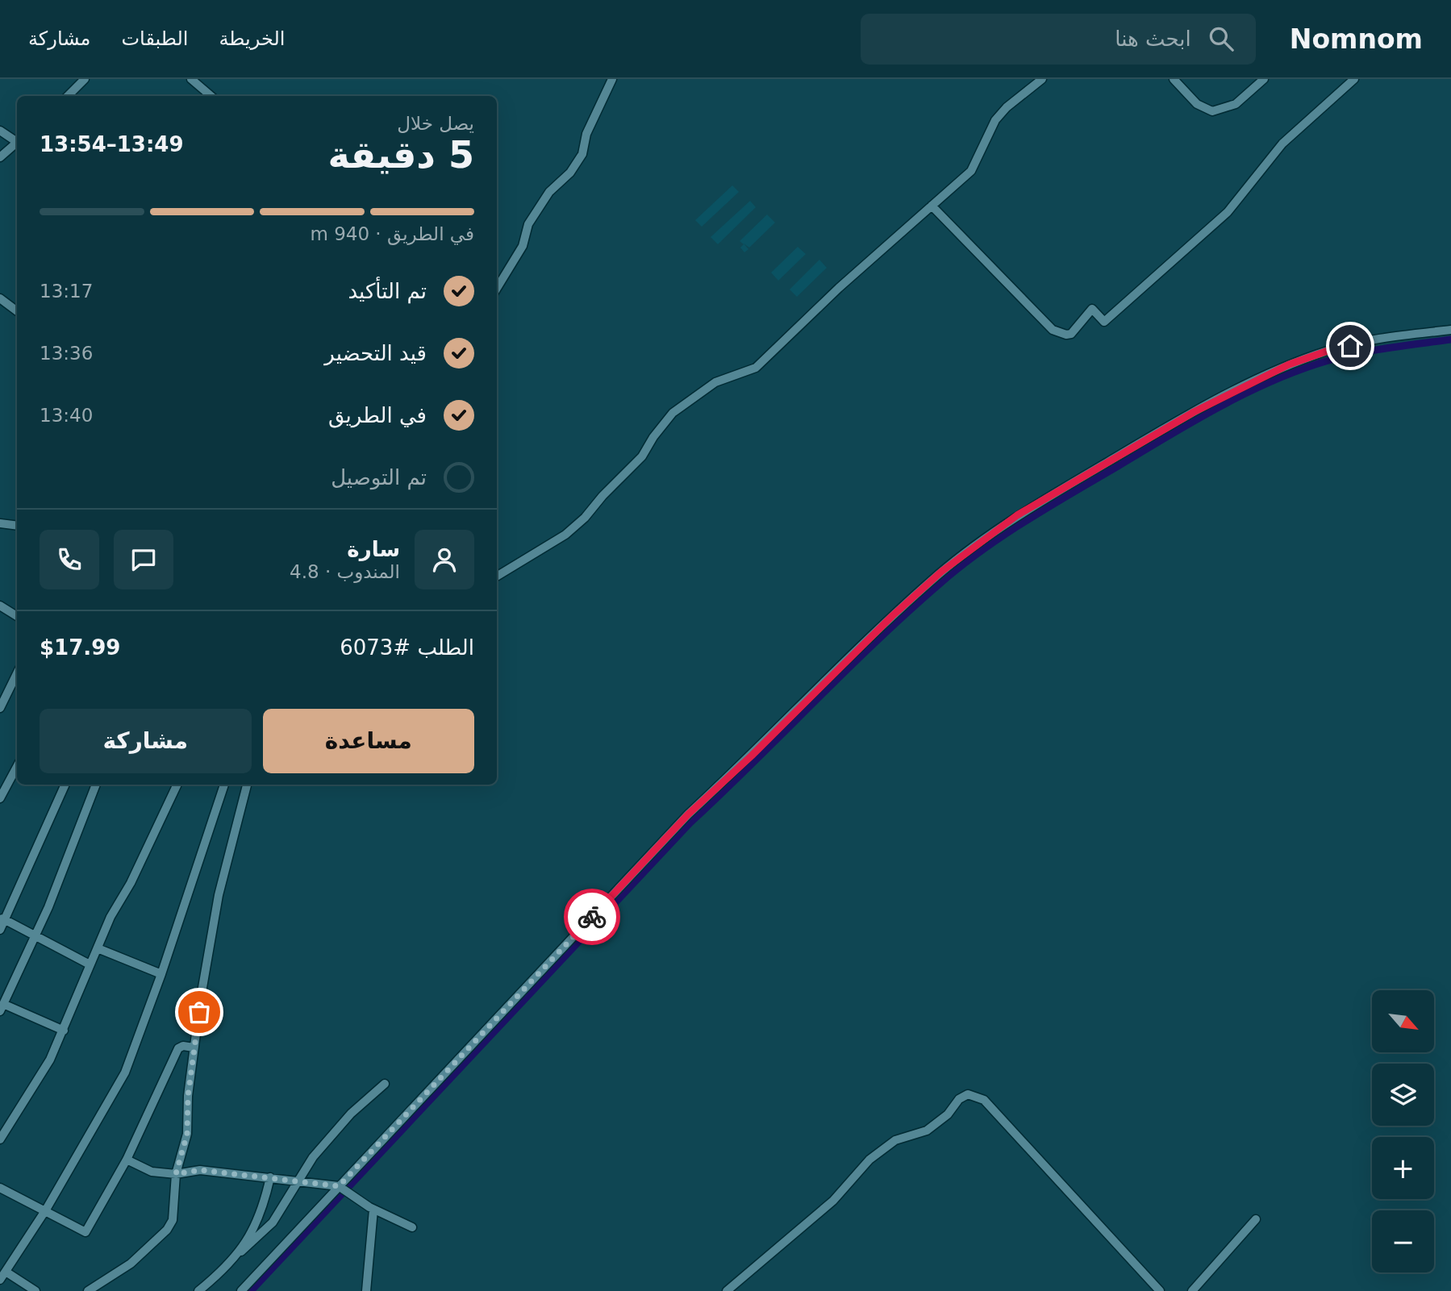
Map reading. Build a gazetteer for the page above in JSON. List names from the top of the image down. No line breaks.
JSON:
{"north":"bottom right","page":{"header":"Nomnom","search":"ابحث هنا","nav":["الخريطة","الطبقات","مشاركة"],"heading":["5 دقيقة","يصل خلال","13:49–13:54"],"panel":["سارة","المندوب · 4.8","الطلب #6073","$17.99"],"bar":"في الطريق · 940 m","list":[["تم التأكيد","13:17"],["قيد التحضير","13:36"],["في الطريق","13:40"],"تم التوصيل"],"buttons":["مساعدة","مشاركة"],"map_buttons":["+","−"]}}
